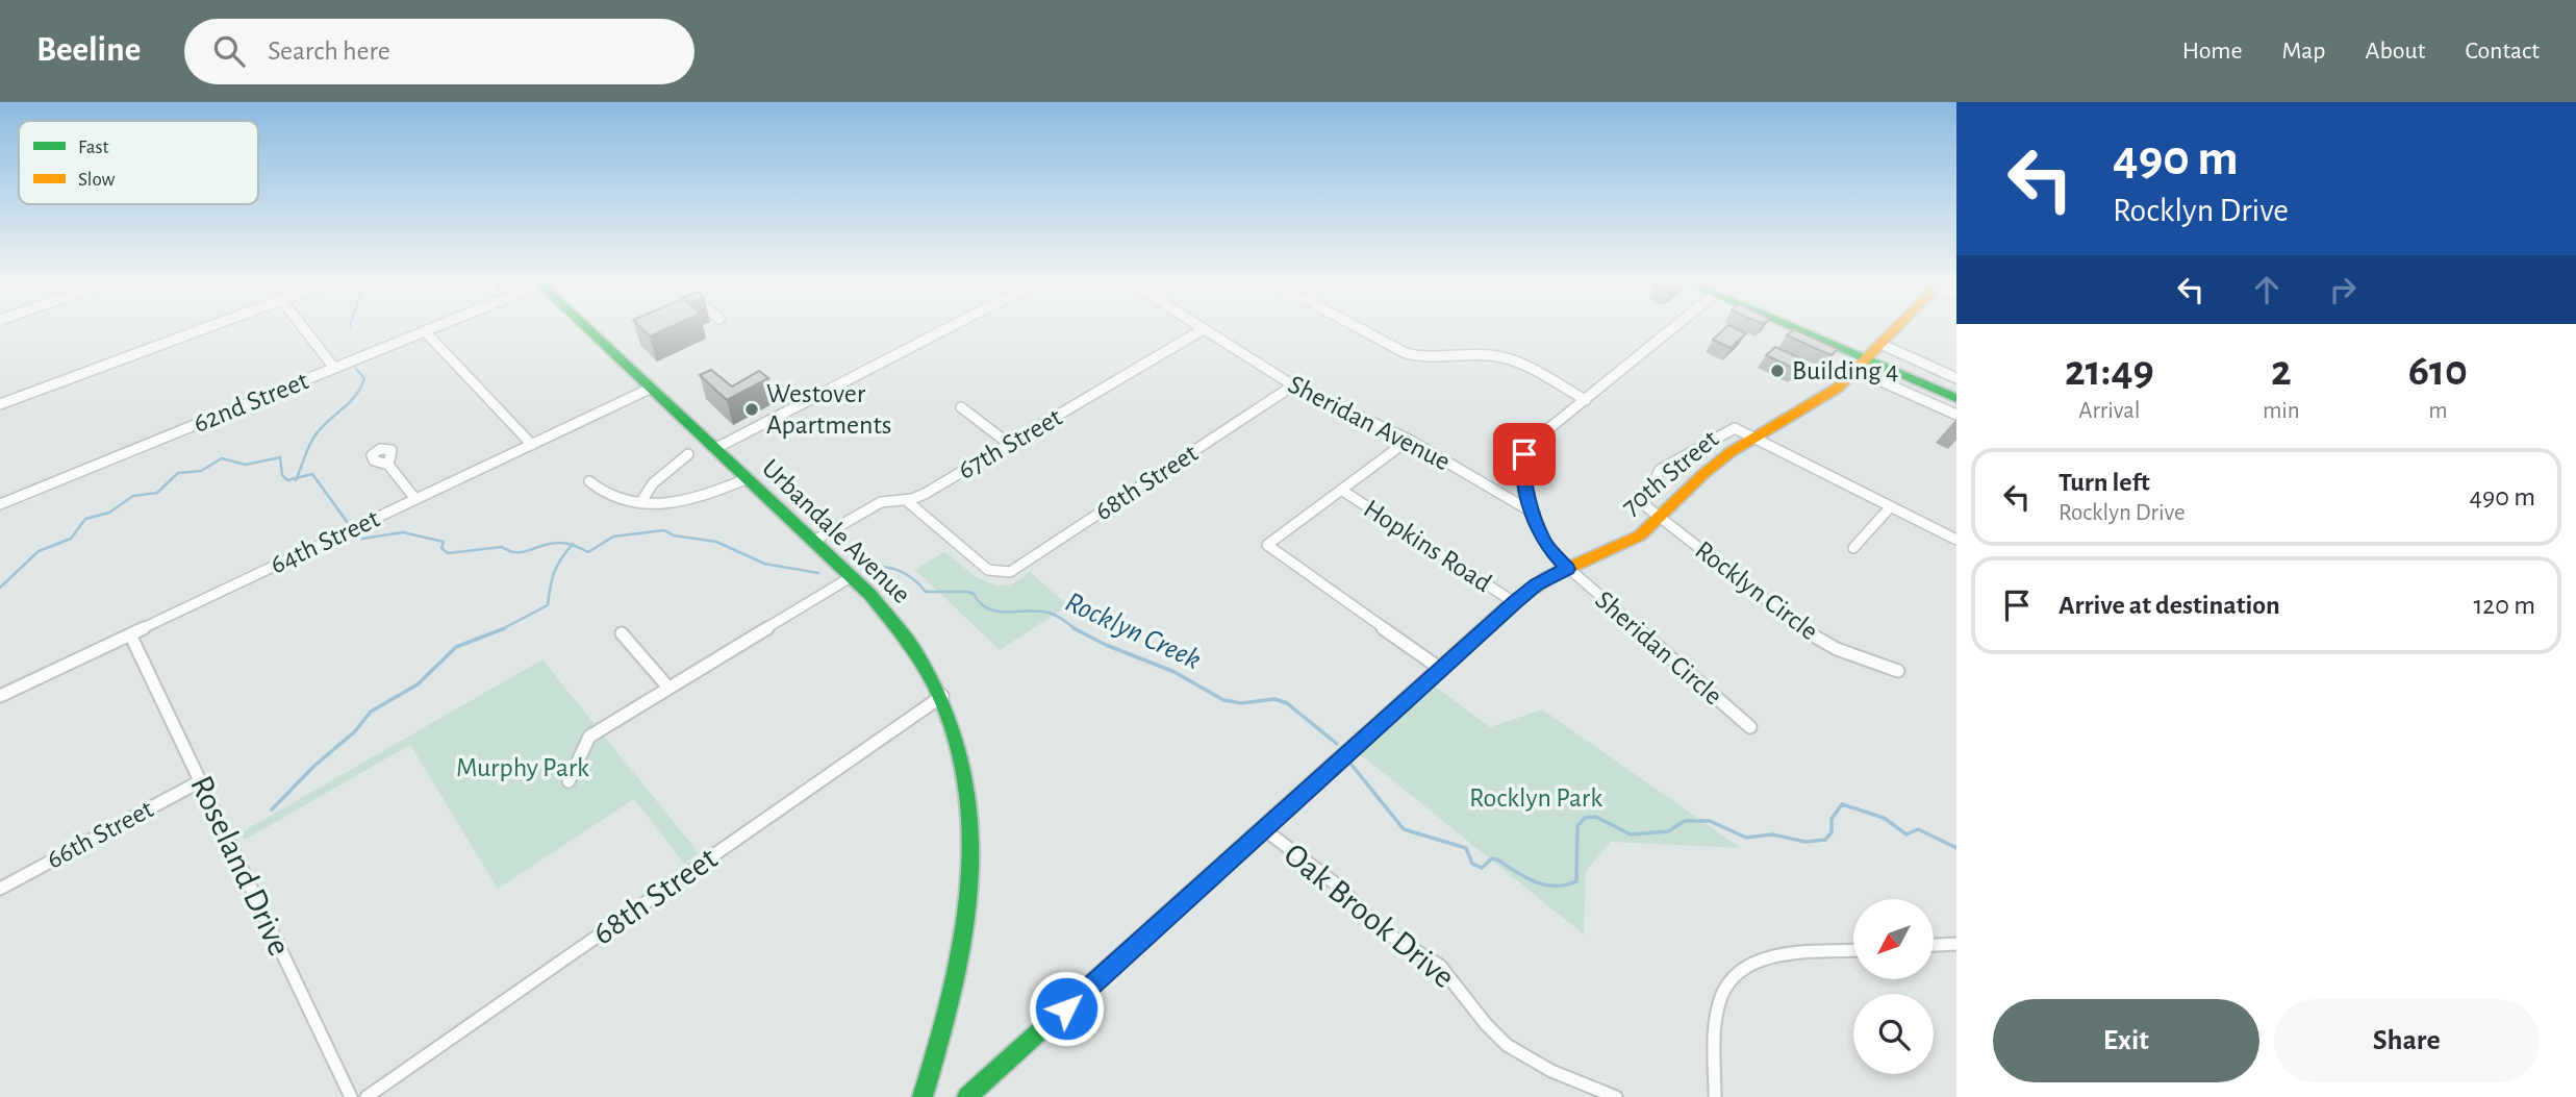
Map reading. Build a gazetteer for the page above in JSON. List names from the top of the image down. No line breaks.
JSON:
{"streets":{"street":["62nd Street","Sheridan Avenue","67th Street","70th Street","68th Street","Urbandale Avenue","64th Street","Hopkins Road","Rocklyn Circle","Sheridan Circle","66th Street","Roseland Drive","Oak Brook Drive"]},"crossings":[["Sheridan Avenue","67th Street"],["Sheridan Avenue","68th Street"],["Sheridan Avenue","Sheridan Circle"],["67th Street","68th Street"],["67th Street","Urbandale Avenue"],["70th Street","Hopkins Road"],["70th Street","Rocklyn Circle"],["70th Street","Sheridan Circle"],["70th Street","Oak Brook Drive"],["68th Street","Urbandale Avenue"],["Urbandale Avenue","64th Street"],["64th Street","Roseland Drive"],["66th Street","Roseland Drive"]],"water":["Rocklyn Creek"],"parks":["Murphy Park","Rocklyn Park"],"places":["Building 4","Westover Apartments"],"legend":["Fast","Slow"],"north":"bottom left","page":{"header":"Beeline","search":"Search here","nav":["Home","Map","About","Contact"],"turn":["490 m","Rocklyn Drive"],"eta":["21:49","Arrival","2","min","610","m"],"list":[{"name":"Turn left","note":"Rocklyn Drive","value":"490 m"},{"name":"Arrive at destination","value":"120 m"}],"buttons":["Exit","Share"]}}
